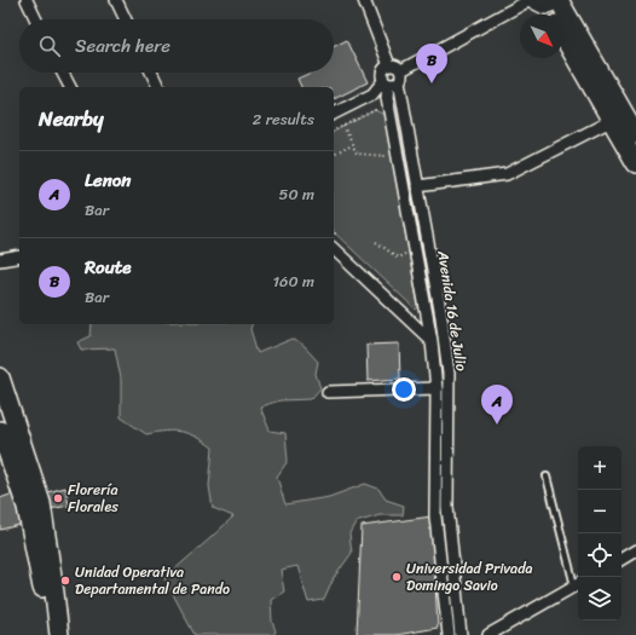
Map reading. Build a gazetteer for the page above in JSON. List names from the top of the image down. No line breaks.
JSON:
{"streets":{"street":["Avenida 16 de Julio"]},"places":["Florería Florales","Universidad Privada Domingo Savio","Unidad Operativa Departamental de Pando"],"north":"bottom right","page":{"search":"Search here","pins":["B","A"],"heading":["Nearby","2 results"],"list":[{"mark":"A","name":"Lenon","note":"Bar","value":"50 m"},{"mark":"B","name":"Route","note":"Bar","value":"160 m"}],"map_buttons":["+","−"]}}
